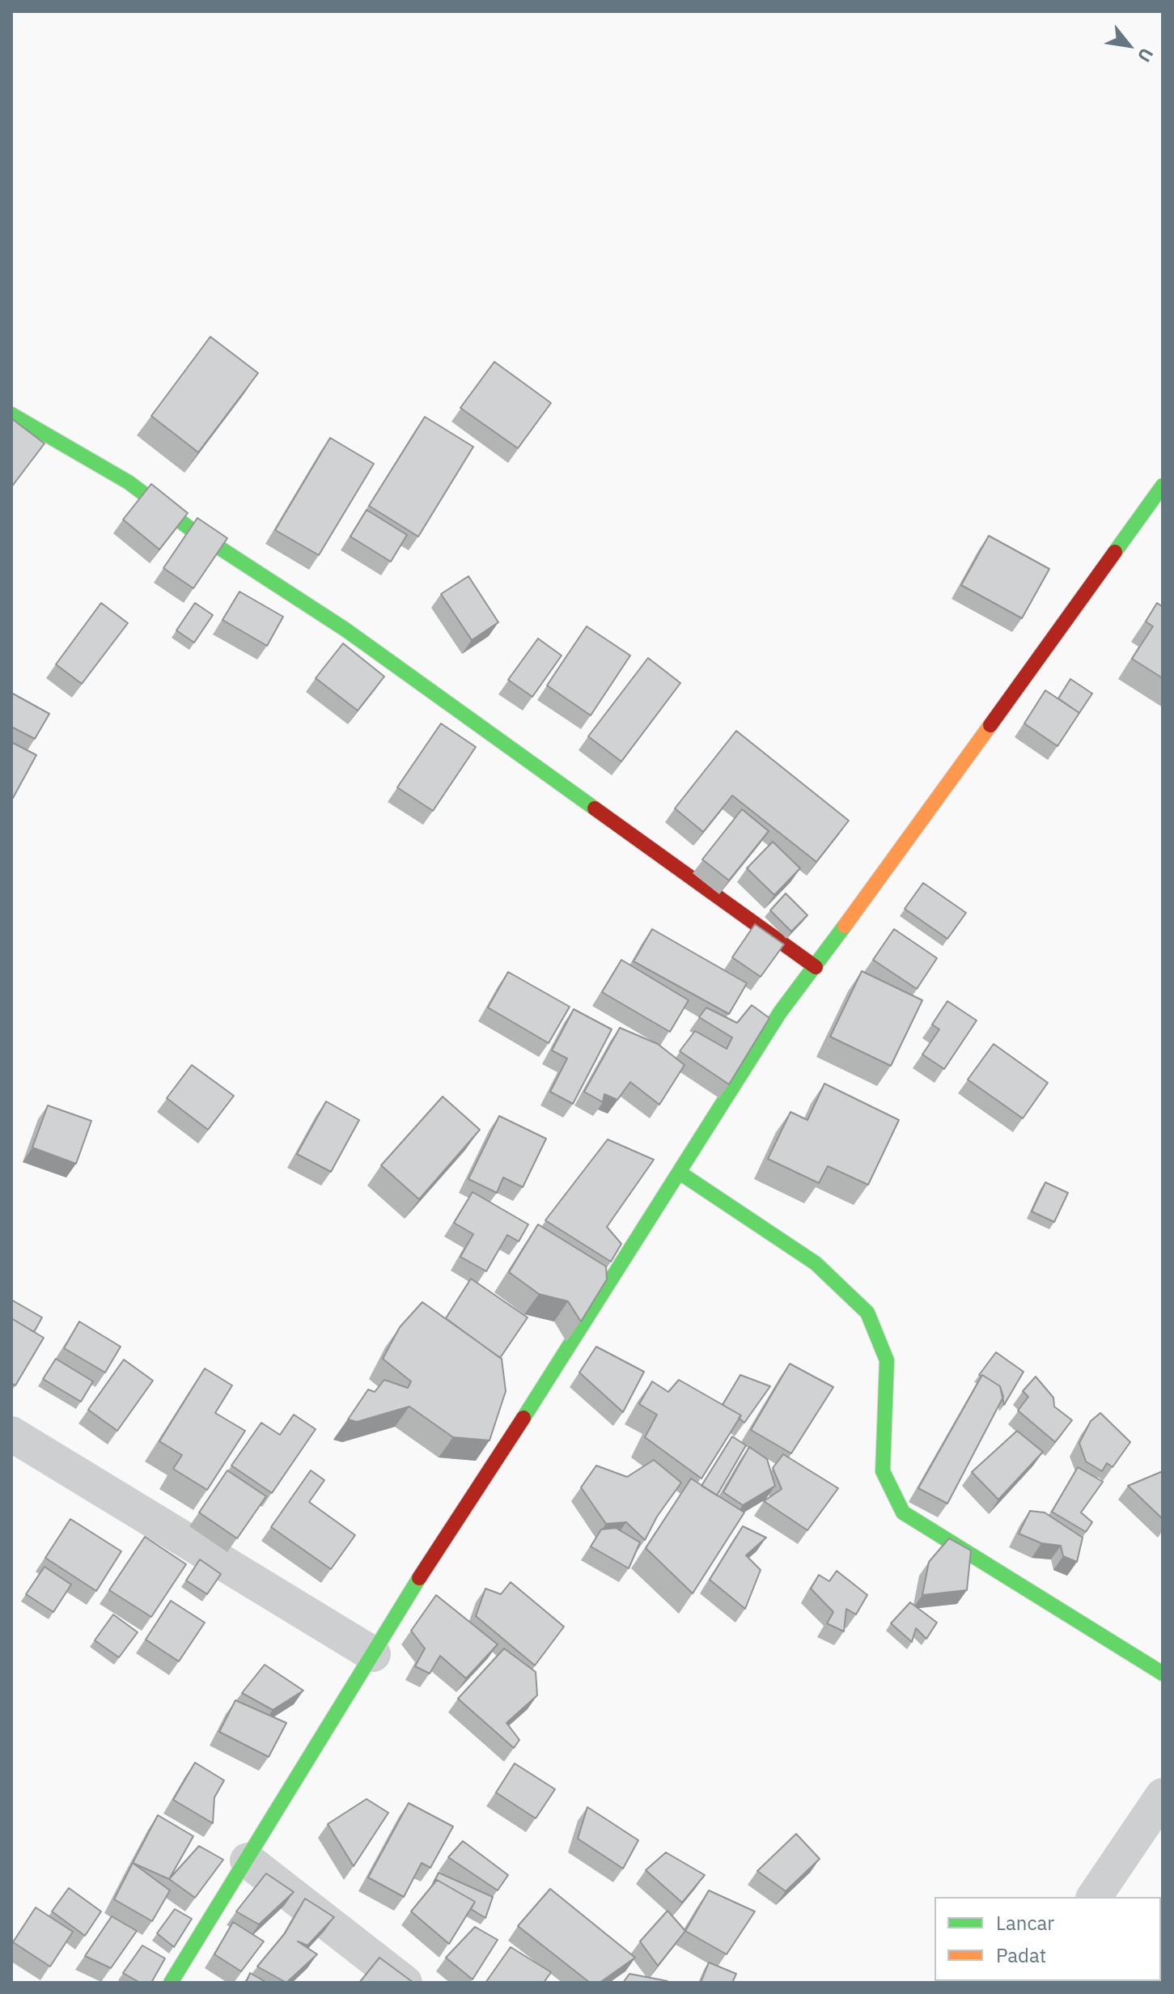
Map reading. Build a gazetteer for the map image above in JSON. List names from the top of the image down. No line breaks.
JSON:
{"legend":["Lancar","Padat"],"north":"bottom right"}
